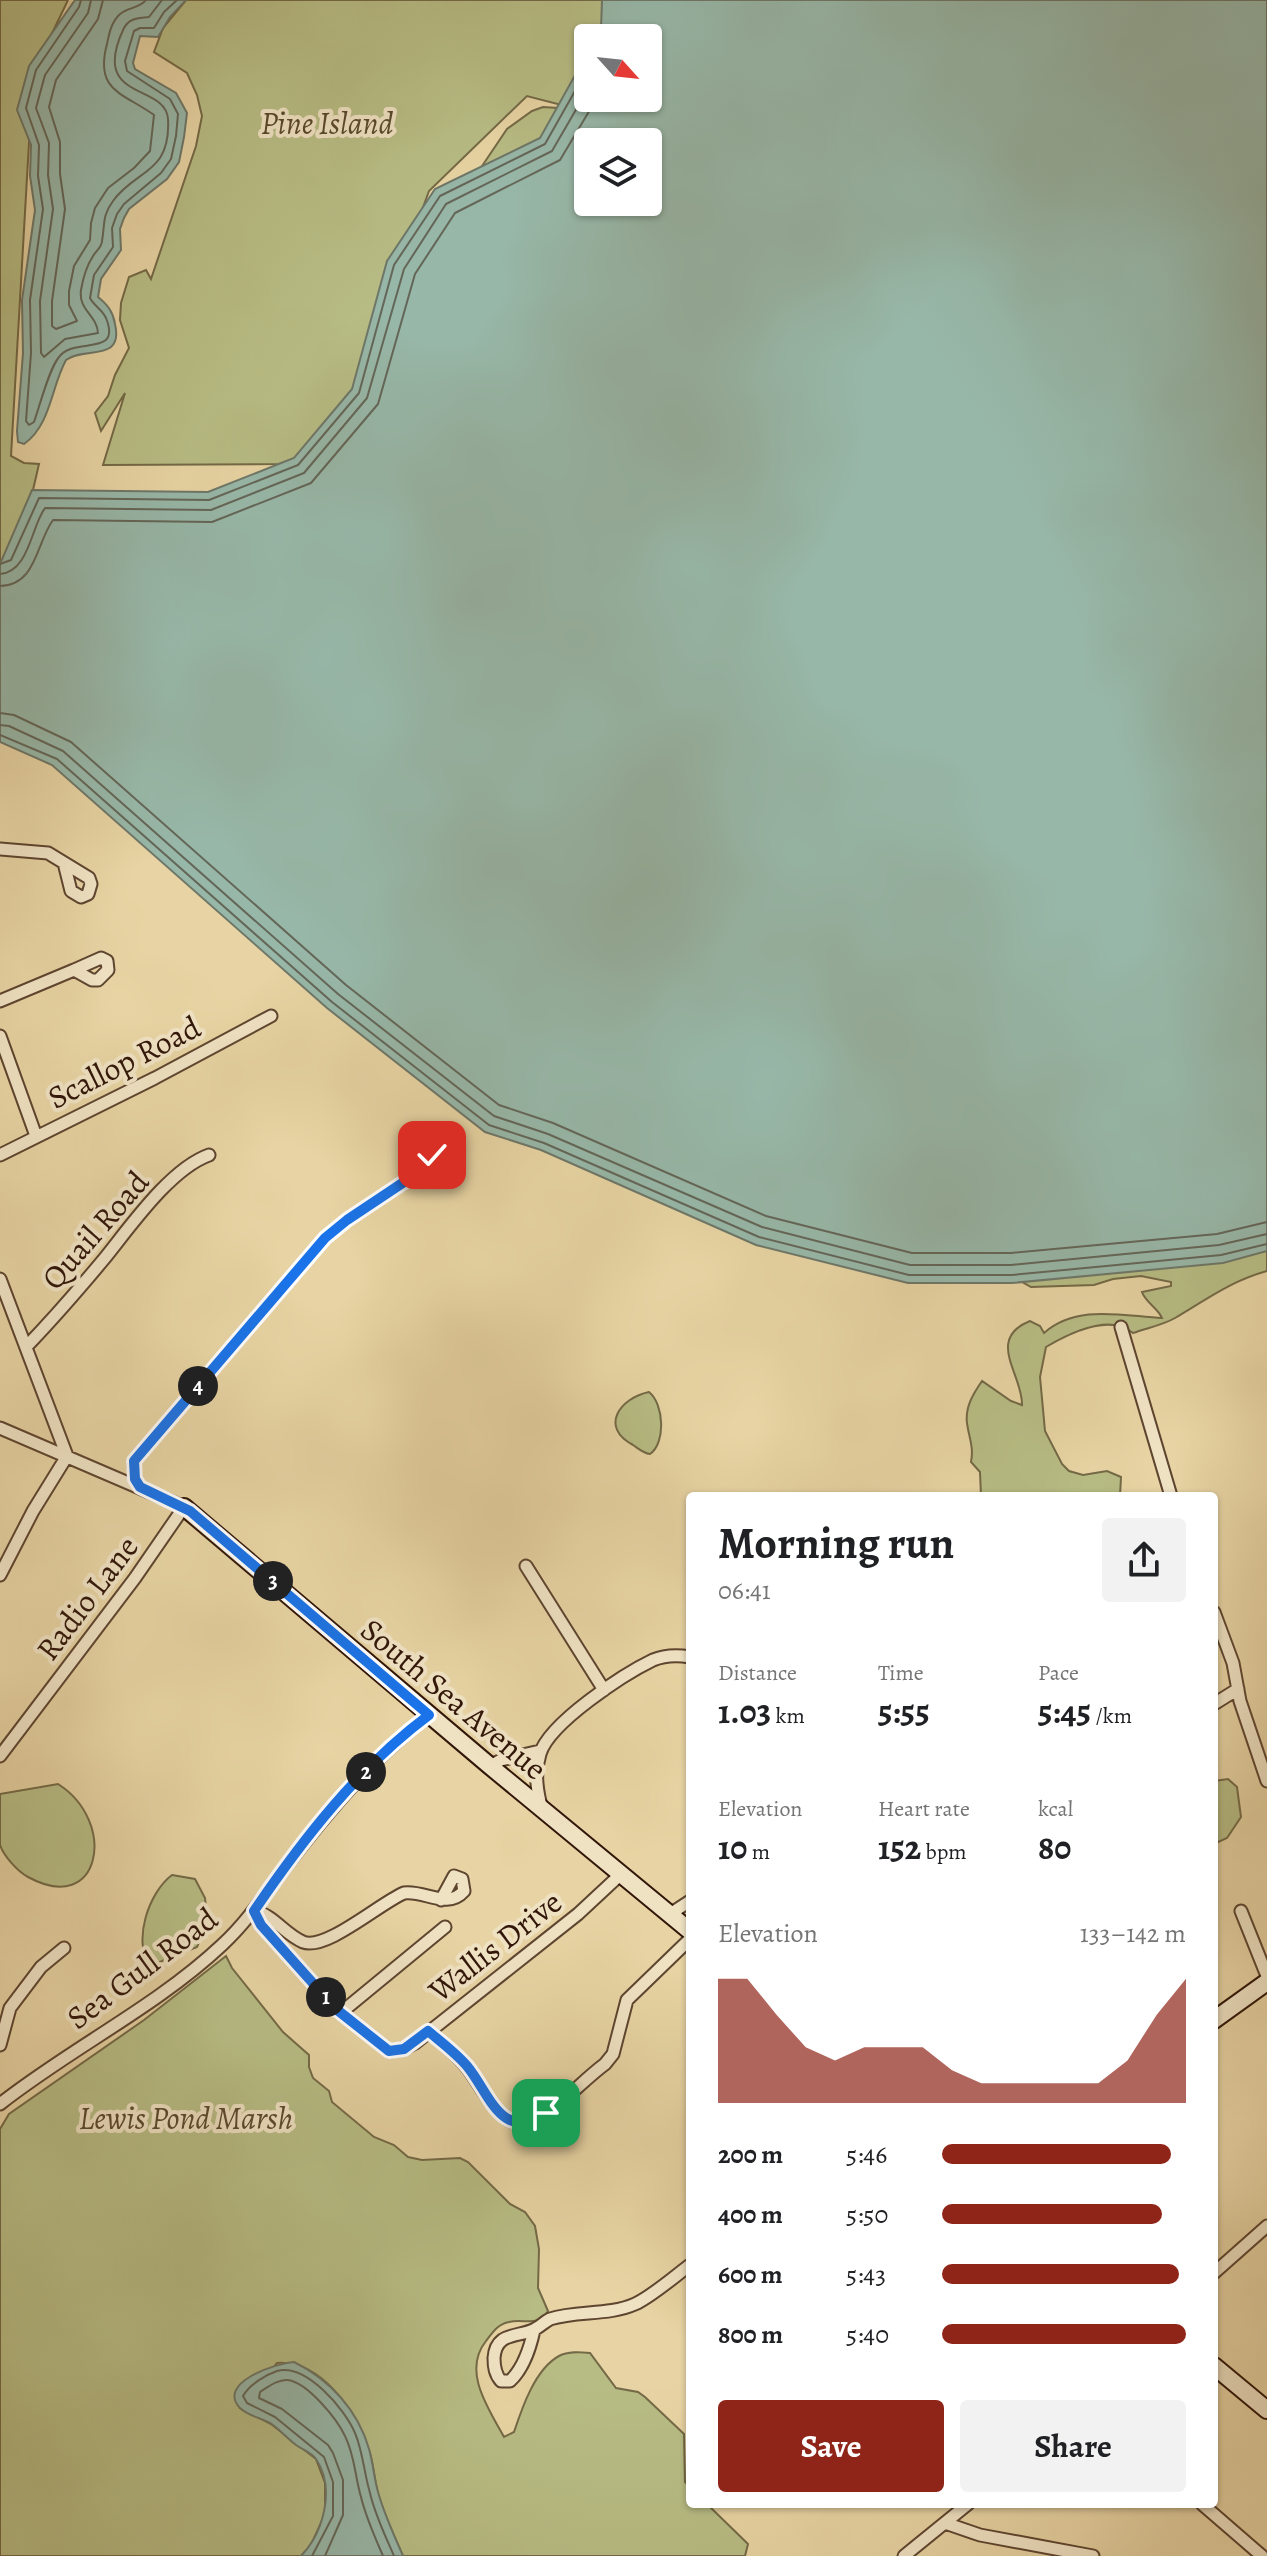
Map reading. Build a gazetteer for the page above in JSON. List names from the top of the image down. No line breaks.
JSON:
{"streets":{"street":["Scallop Road","Quail Road","Radio Lane","South Sea Avenue","Wallis Drive","Sea Gull Road"]},"crossings":[["Radio Lane","South Sea Avenue"],["South Sea Avenue","Wallis Drive"],["South Sea Avenue","Sea Gull Road"]],"parks":["Pine Island","Lewis Pond Marsh"],"north":"bottom right","page":{"pins":["4","3","2","1"],"heading":["Morning run","06:41"],"stats":[["Distance","1.03 km"],["Time","5:55"],["Pace","5:45 /km"],["Elevation","10 m"],["Heart rate","152 bpm"],["kcal","80"]],"chart":["Elevation","133–142 m"],"list":[{"name":"200 m","note":"5:46"},{"name":"400 m","note":"5:50"},{"name":"600 m","note":"5:43"},{"name":"800 m","note":"5:40"}],"buttons":["Save","Share"]}}
